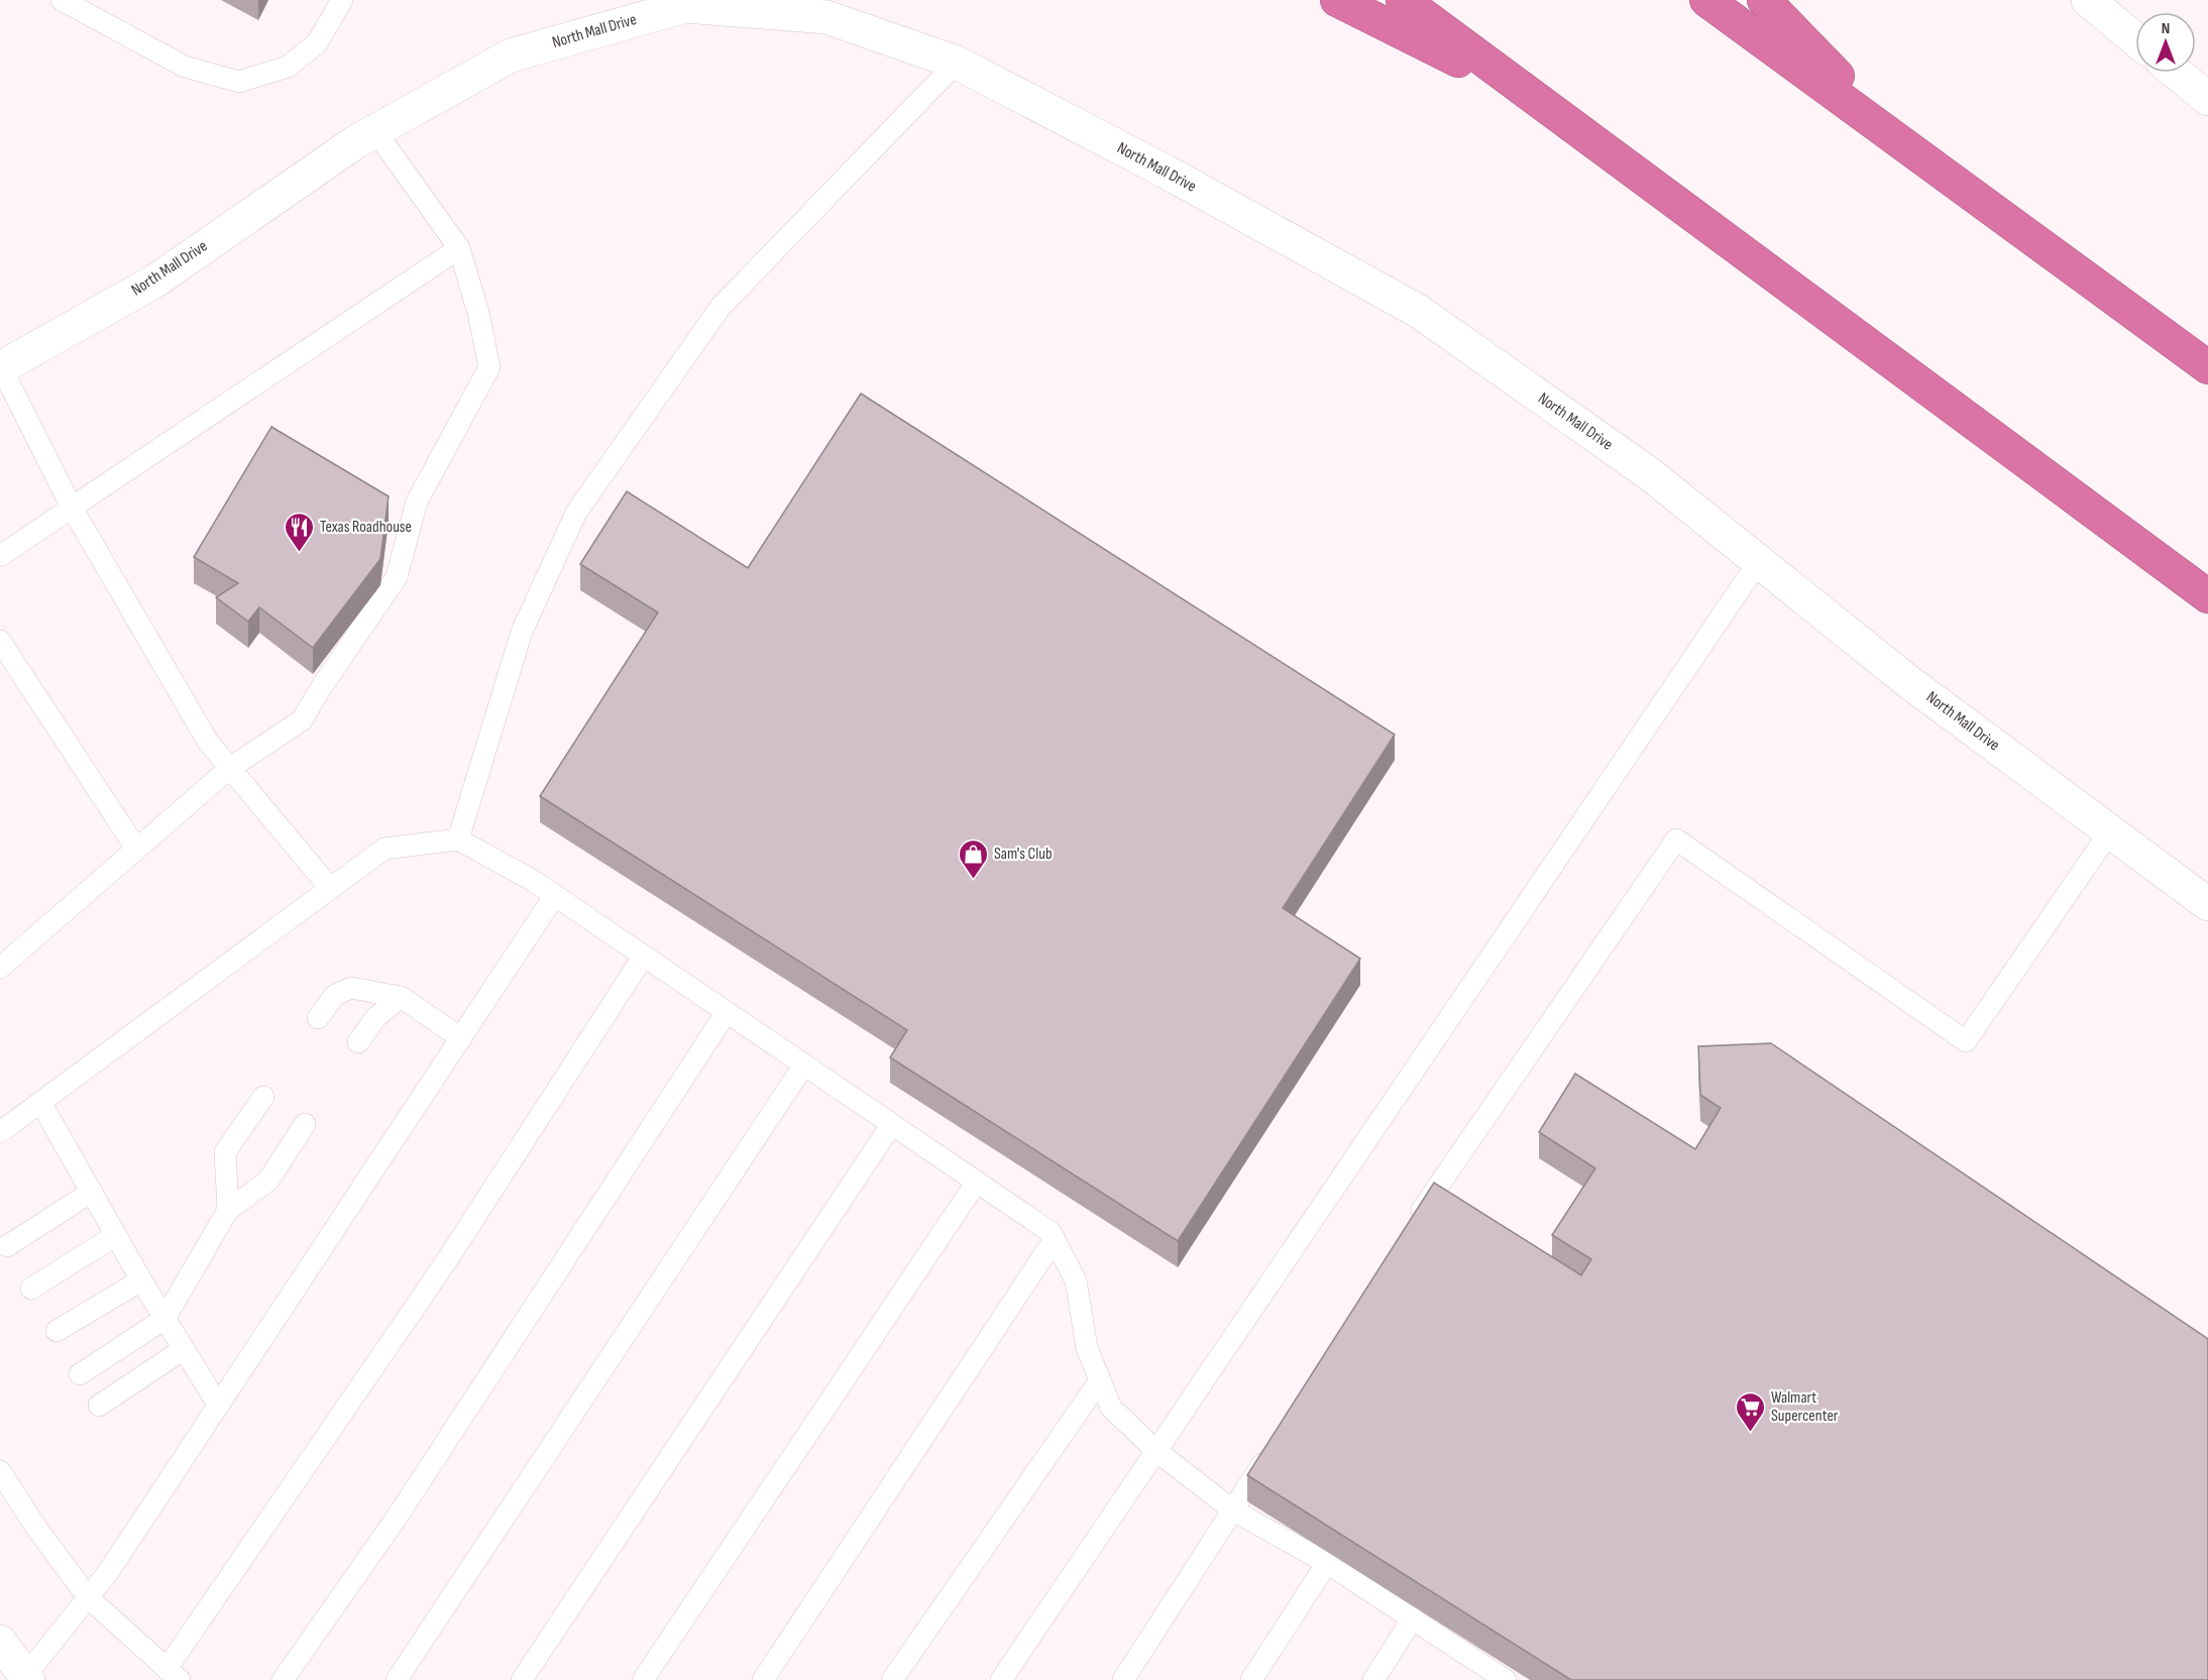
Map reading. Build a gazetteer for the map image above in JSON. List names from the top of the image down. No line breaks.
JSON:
{"streets":{"street":["North Mall Drive"]},"places":{"restaurant":["Texas Roadhouse"],"shop":["Sam's Club"],"supermarket":["Walmart Supercenter"]},"north":"top"}
